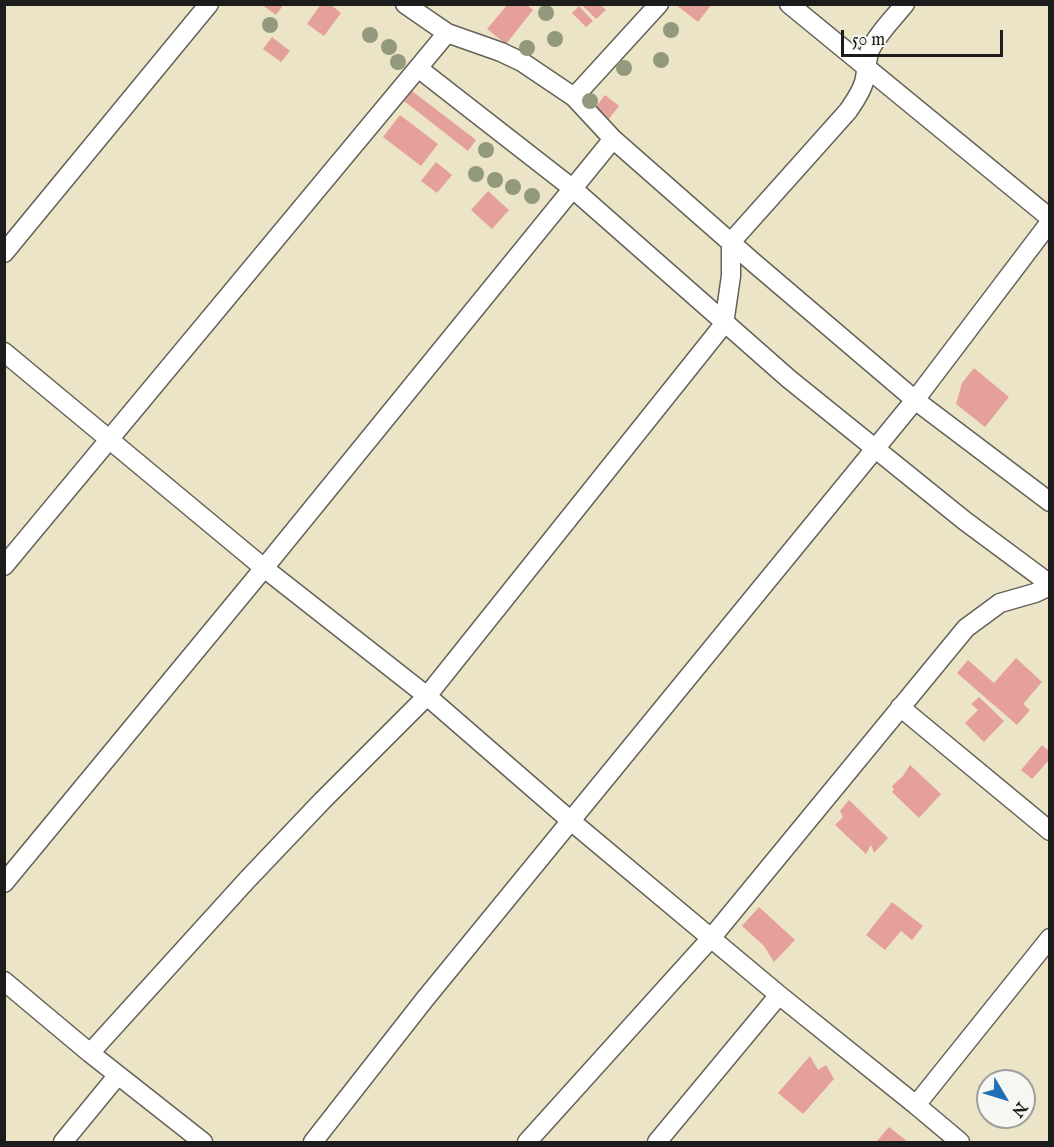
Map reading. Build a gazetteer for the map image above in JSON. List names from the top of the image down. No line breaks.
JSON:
{"scale_bar":"50 m","north":"bottom right"}
